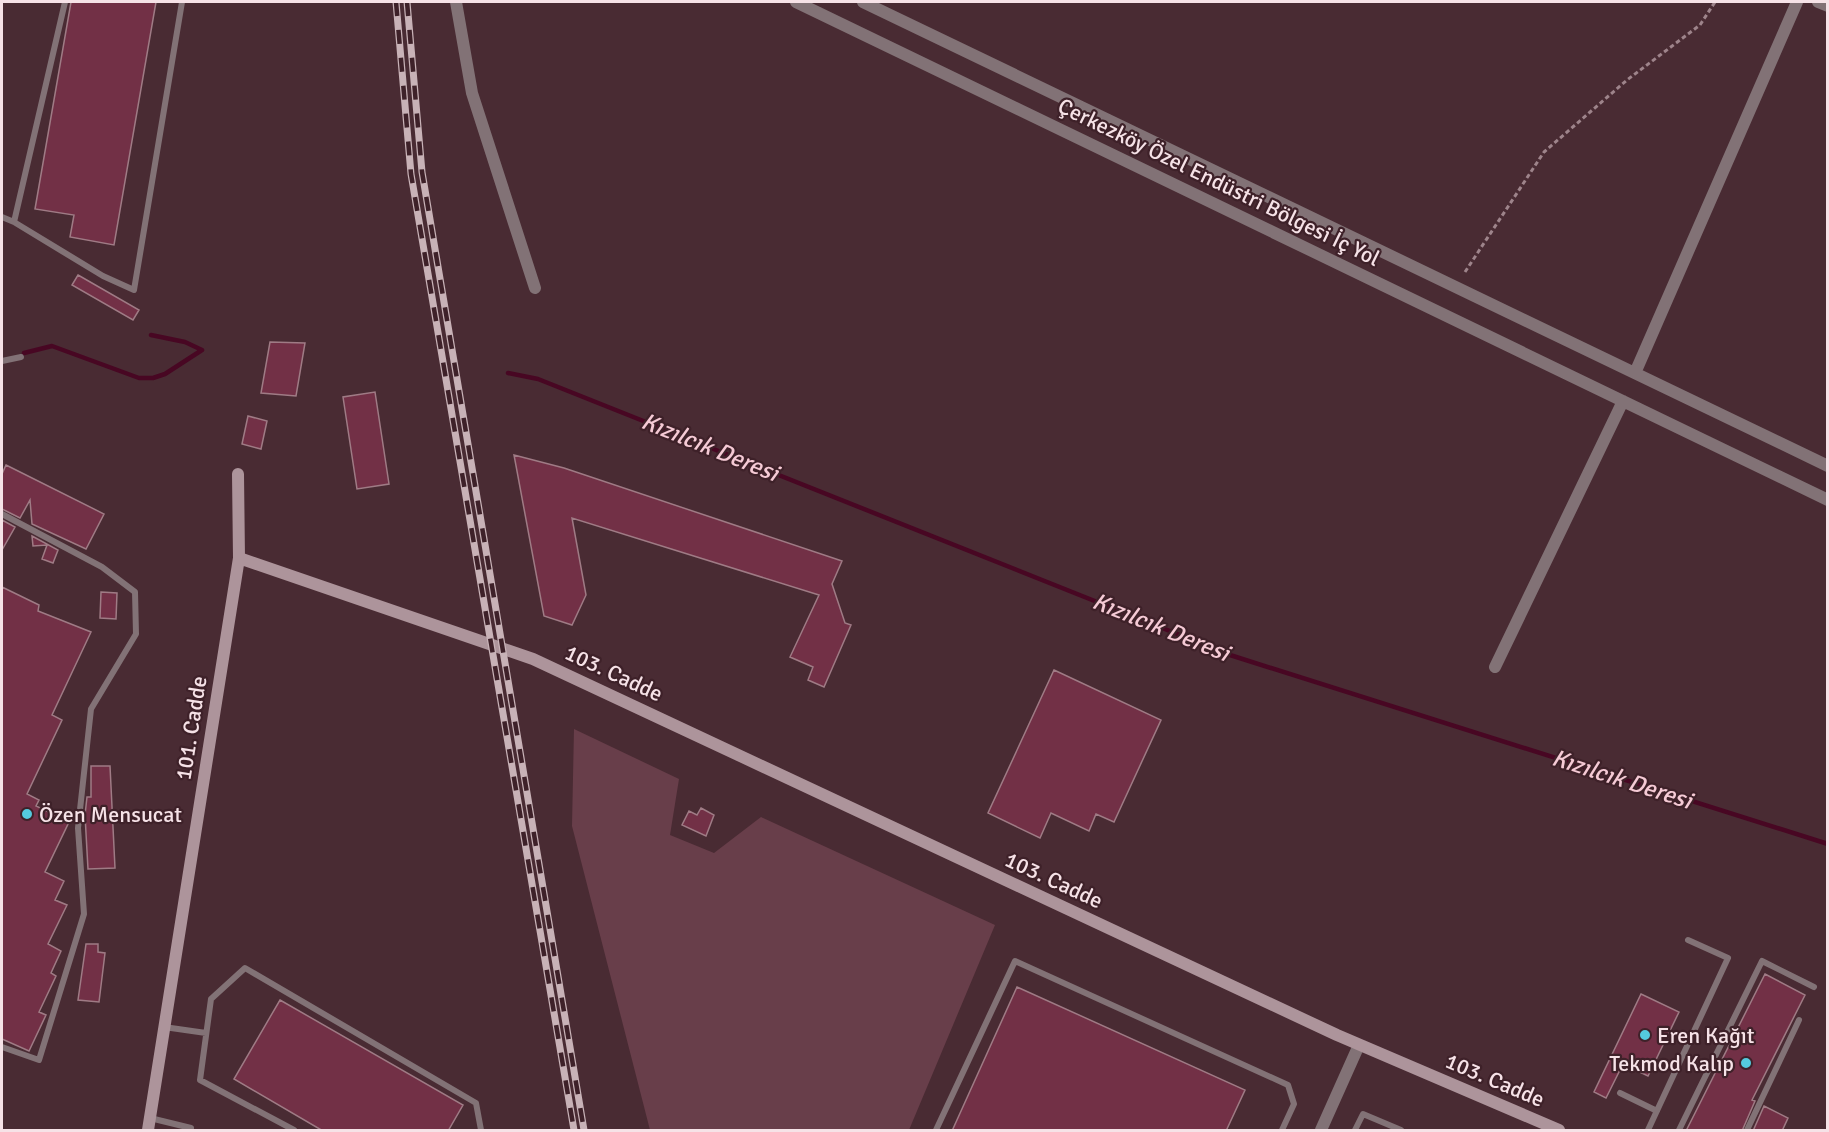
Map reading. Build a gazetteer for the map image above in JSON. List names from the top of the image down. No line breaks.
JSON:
{"streets":{"street":["Çerkezköy Özel Endüstri Bölgesi İç Yol","103. Cadde","101. Cadde"]},"crossings":[["103. Cadde","101. Cadde"]],"water":["Kızılcık Deresi"],"places":["Özen Mensucat","Eren Kağıt","Tekmod Kalıp"]}
